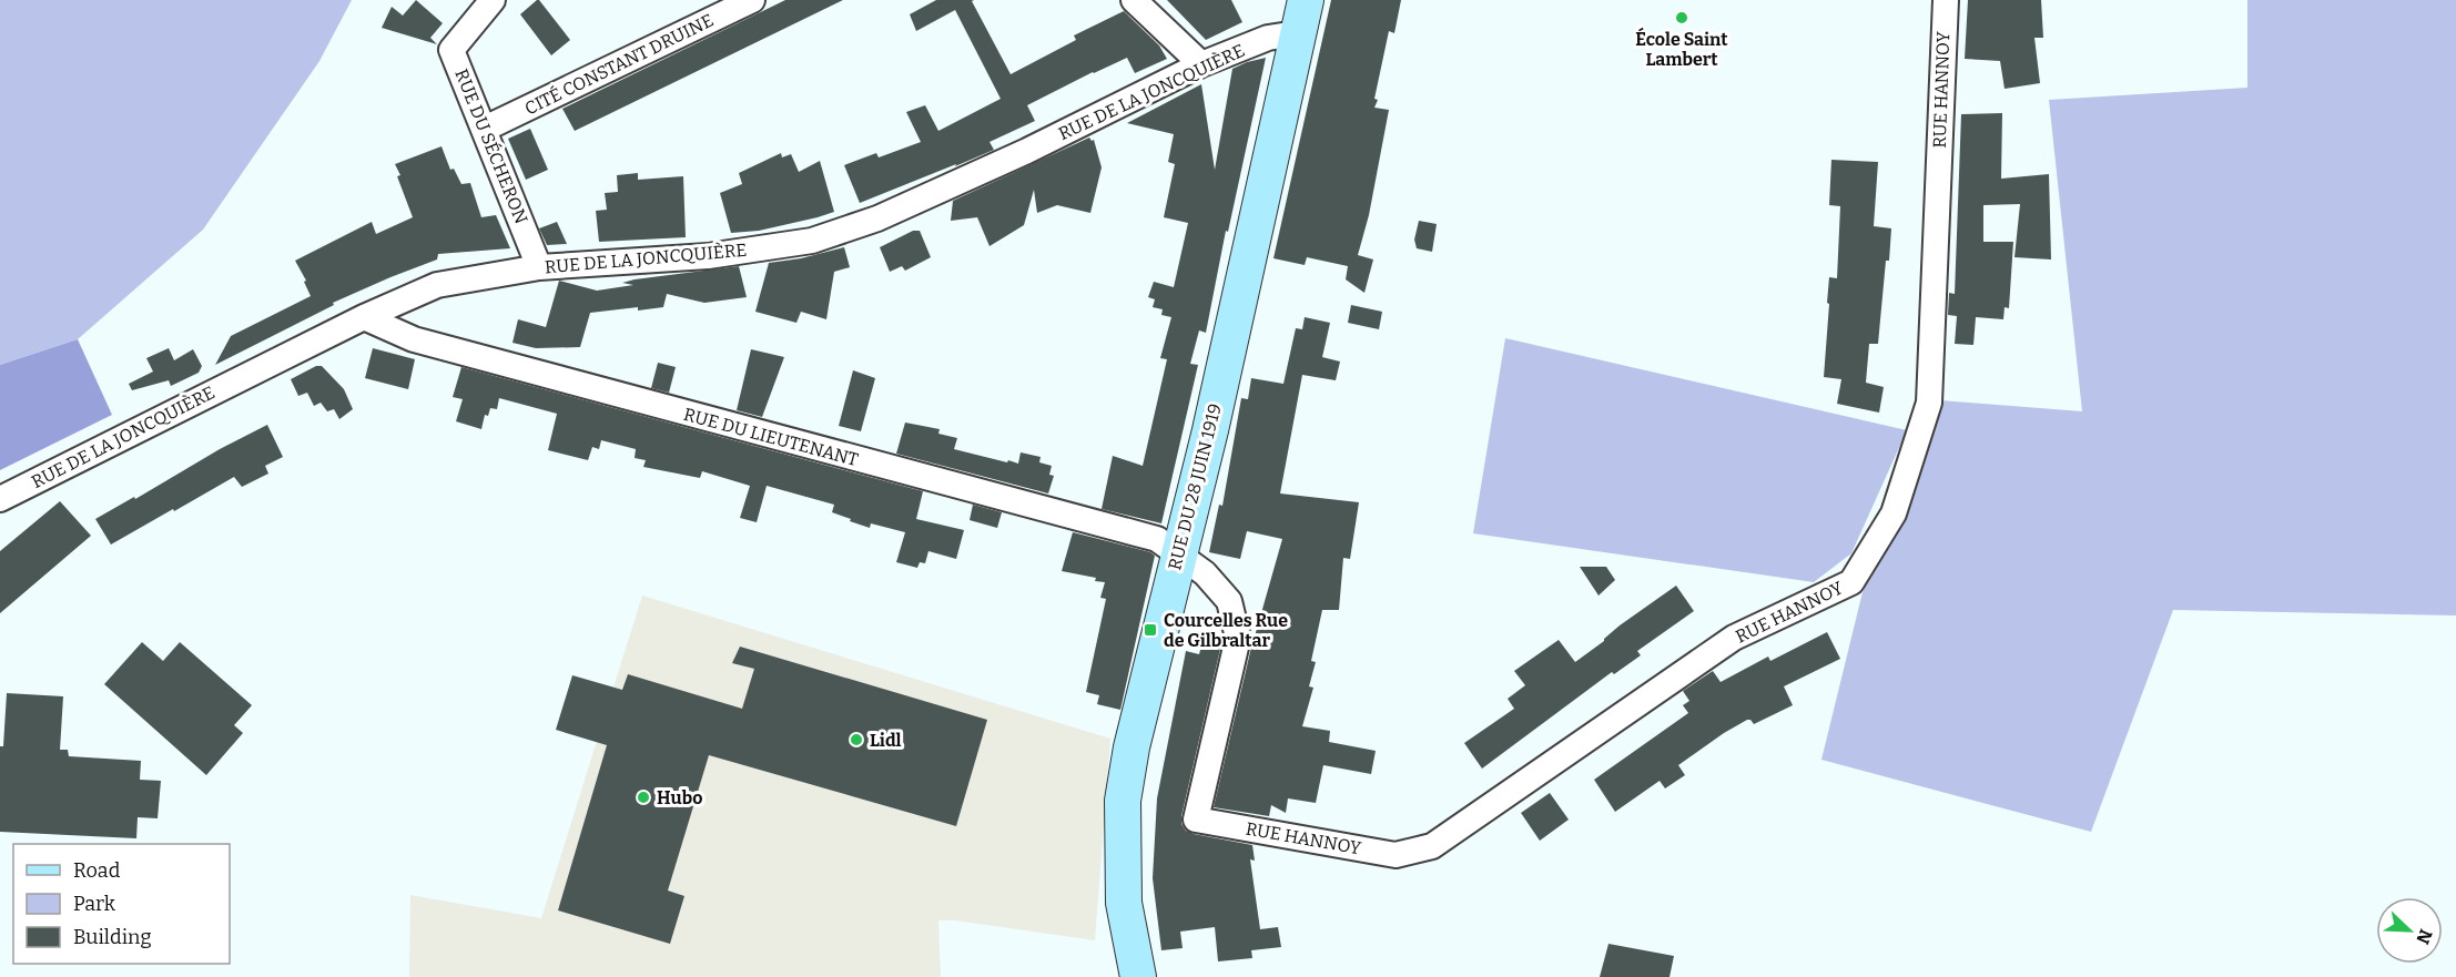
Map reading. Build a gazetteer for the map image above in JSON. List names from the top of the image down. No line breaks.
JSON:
{"streets":{"main road":["RUE DU 28 JUIN 1919"],"street":["CITÉ CONSTANT DRUINE","RUE HANNOY","RUE DE LA JONCQUIÈRE","RUE DU SÉCHERON","RUE DU LIEUTENANT"]},"crossings":[["CITÉ CONSTANT DRUINE","RUE DU SÉCHERON"],["RUE HANNOY","RUE DU LIEUTENANT"],["RUE DE LA JONCQUIÈRE","RUE DU SÉCHERON"],["RUE DE LA JONCQUIÈRE","RUE DU LIEUTENANT"],["RUE DE LA JONCQUIÈRE","RUE DU 28 JUIN 1919"],["RUE DU LIEUTENANT","RUE DU 28 JUIN 1919"]],"places":{"other":["École Saint Lambert","Lidl","Hubo"],"transit":["Courcelles Rue de Gilbraltar"]},"legend":["Road","Park","Building"],"north":"bottom right"}
